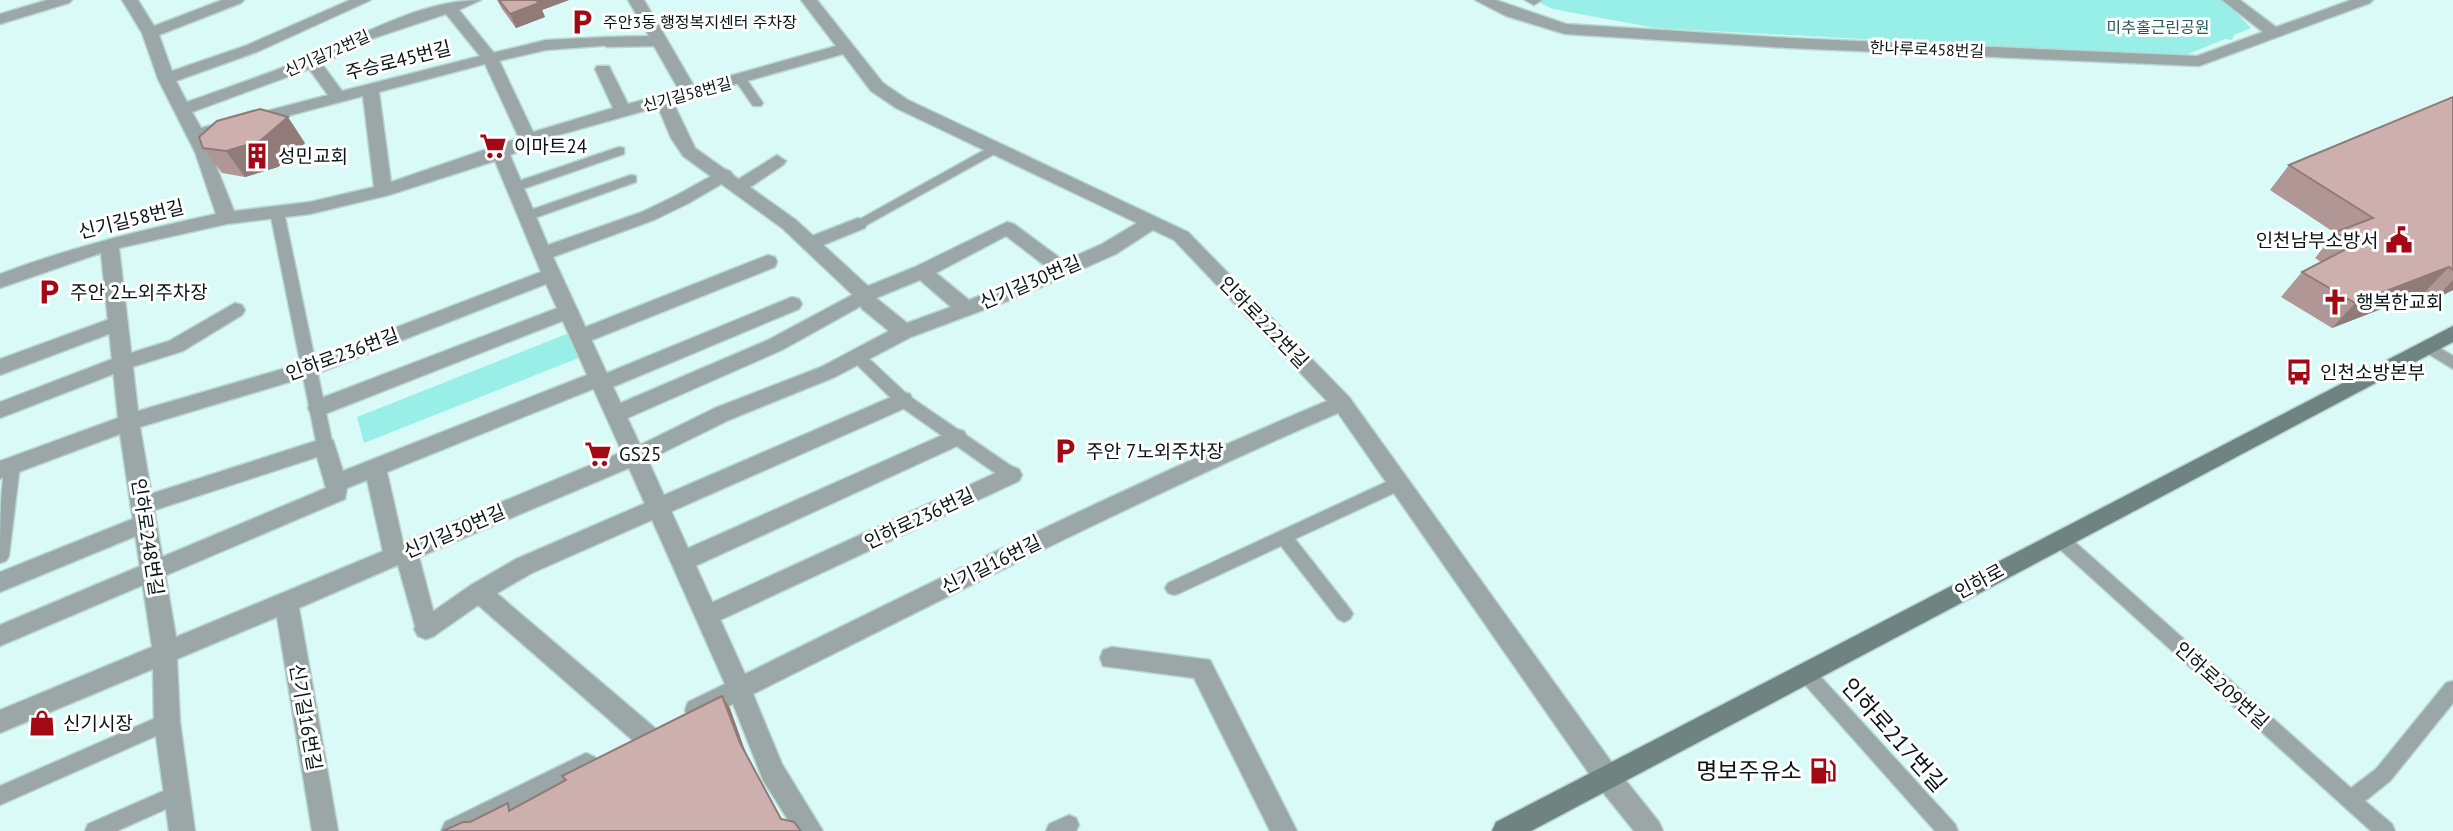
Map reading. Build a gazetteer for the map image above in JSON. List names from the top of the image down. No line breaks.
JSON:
{"streets":{"main road":["인하로"],"street":["한나루로458번길","신기길72번길","주승로45번길","신기길58번길","신기길30번길","인하로222번길","인하로236번길","인하로248번길","신기길16번길"],"lane":["인하로209번길","인하로217번길"]},"crossings":[["신기길58번길","인하로222번길"],["신기길58번길","인하로248번길"],["신기길30번길","인하로222번길"],["신기길30번길","인하로236번길"],["신기길30번길","인하로248번길"],["신기길30번길","신기길16번길"],["인하로222번길","신기길16번길"],["인하로222번길","인하로"],["인하로236번길","인하로248번길"],["인하로","인하로209번길"],["인하로","인하로217번길"]],"parks":["미추홀근린공원"],"places":{"parking":["주안3동 행정복지센터 주차장","주안 2노외주차장","주안 7노외주차장"],"supermarket":["이마트24","GS25"],"building":["성민교회"],"public building":["인천남부소방서"],"church":["행복한교회"],"bus stop":["인천소방본부"],"shop":["신기시장"],"fuel station":["명보주유소"]}}
